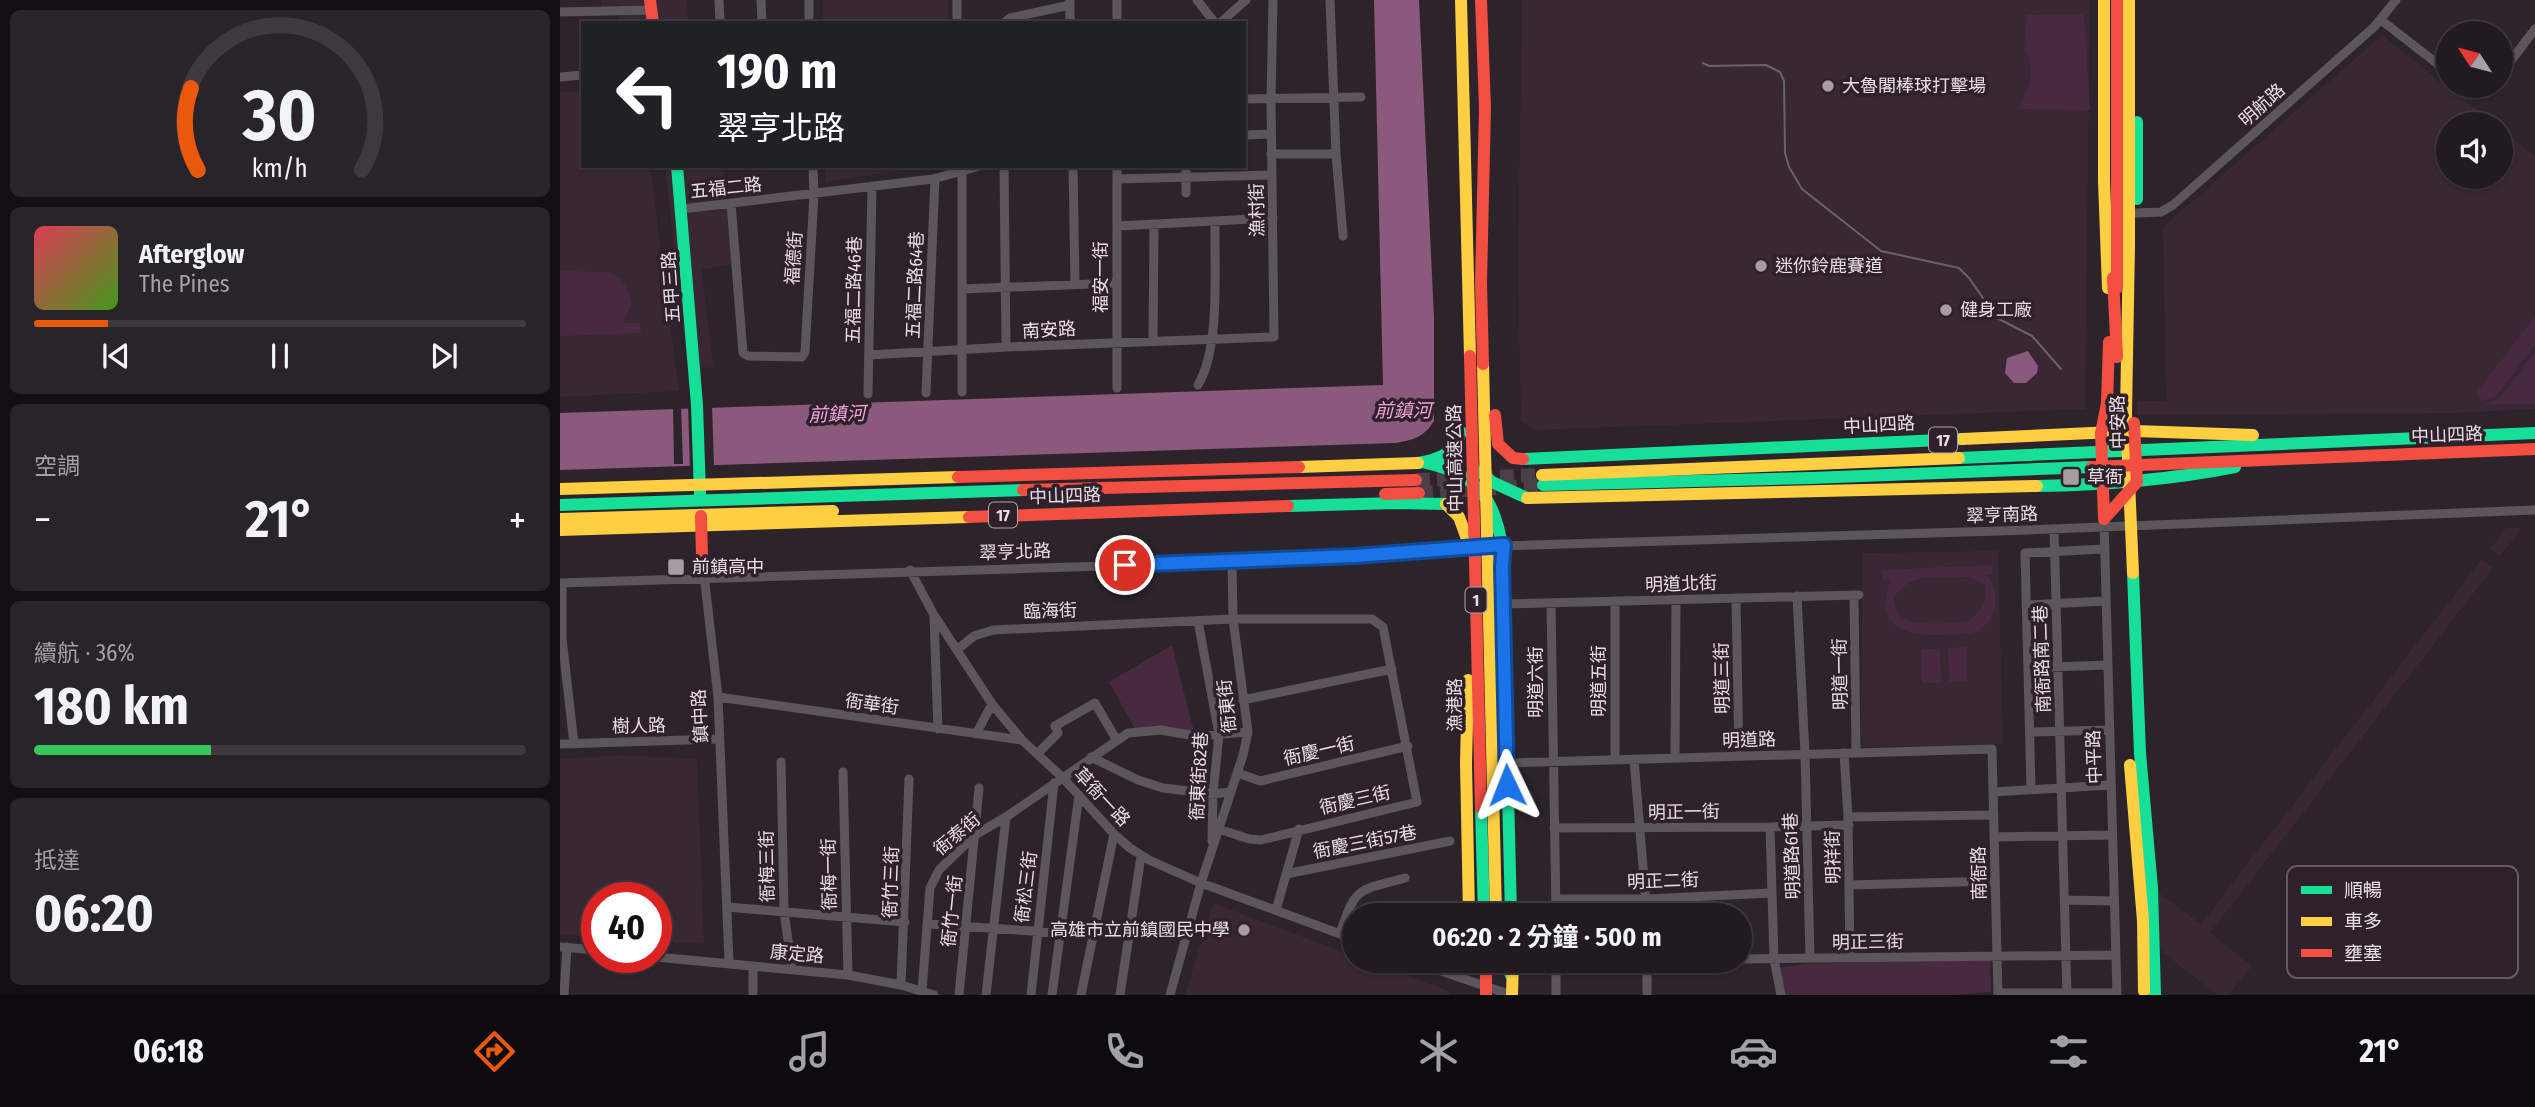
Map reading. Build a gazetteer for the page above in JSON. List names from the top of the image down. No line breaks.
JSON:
{"streets":{"main road":["五甲三路","中安路","中山四路","17","中山高速公路","1","漁港路","鎮中路"],"street":["明航路","五福二路","漁村街","福德街","福安一街","五福二路64巷","五福二路46巷","南安路","翠亨南路","翠亨北路","明道北街","臨海街","南衙路南二巷","明道一街","明道三街","明道五街","明道六街","衙華街","衙東街","樹人路","明道路","衙慶一街","中平路","衙東街82巷","草衙一路","衙慶三街","明正一街","衙泰街","衙慶三街57巷","明道路61巷","明祥街","衙梅三街","南衙路","衙梅一街","明正二街","衙竹三街","衙松三街","衙竹一街","明正三街","康定路"]},"crossings":[["明航路","中安路"],["五福二路","福德街"],["五福二路","五福二路64巷"],["五福二路","五甲三路"],["五福二路","五福二路46巷"],["漁村街","南安路"],["福安一街","南安路"],["五甲三路","鎮中路"],["中安路","中山四路"],["中安路","翠亨南路"],["中安路","中平路"],["中山四路","中山高速公路"],["中山四路","漁港路"],["中山四路","鎮中路"],["翠亨南路","翠亨北路"],["翠亨南路","南衙路南二巷"],["翠亨南路","漁港路"],["翠亨南路","中平路"],["翠亨北路","漁港路"],["翠亨北路","衙東街"],["翠亨北路","鎮中路"],["翠亨北路","草衙一路"],["明道北街","明道一街"],["明道北街","明道三街"],["明道北街","明道五街"],["明道北街","明道六街"],["明道北街","明道路61巷"],["臨海街","衙東街"],["臨海街","衙東街82巷"],["臨海街","草衙一路"],["南衙路南二巷","明正三街"],["明道一街","明道路"],["明道三街","明道路"],["明道五街","明道路"],["明道六街","明道路"],["明道六街","明正一街"],["衙華街","鎮中路"],["衙華街","草衙一路"],["衙東街","衙慶一街"],["衙東街","衙東街82巷"],["衙東街","草衙一路"],["鎮中路","樹人路"],["鎮中路","康定路"],["明道路","明道路61巷"],["明道路","南衙路"],["衙慶一街","衙慶三街"],["中平路","明正三街"],["草衙一路","衙慶三街"],["草衙一路","衙泰街"],["草衙一路","衙松三街"],["衙慶三街","衙慶三街57巷"],["明正一街","明道路61巷"],["明正一街","明祥街"],["衙泰街","衙松三街"],["衙泰街","衙竹一街"],["衙泰街","康定路"],["明道路61巷","明正三街"],["明祥街","南衙路"],["明祥街","明正三街"],["衙梅三街","康定路"],["南衙路","明正三街"],["衙梅一街","康定路"],["衙竹三街","康定路"]],"water":["前鎮河"],"places":{"other":["大魯閣棒球打擊場","迷你鈴鹿賽道","健身工廠","高雄市立前鎮國民中學"],"transit":["草衙","前鎮高中"]},"legend":["順暢","車多","壅塞"],"north":"top left","page":{"turn":["190 m","翠亨北路"],"song":["Afterglow","The Pines"],"tile":["空調",["續航 · 36%","180 km"],["抵達","06:20"]],"heat":["−","21°","+"],"limit":"40","trip":"06:20 · 2 分鐘 · 500 m","tabs":["06:18","21°"],"gauge":["30","km/h"]}}
